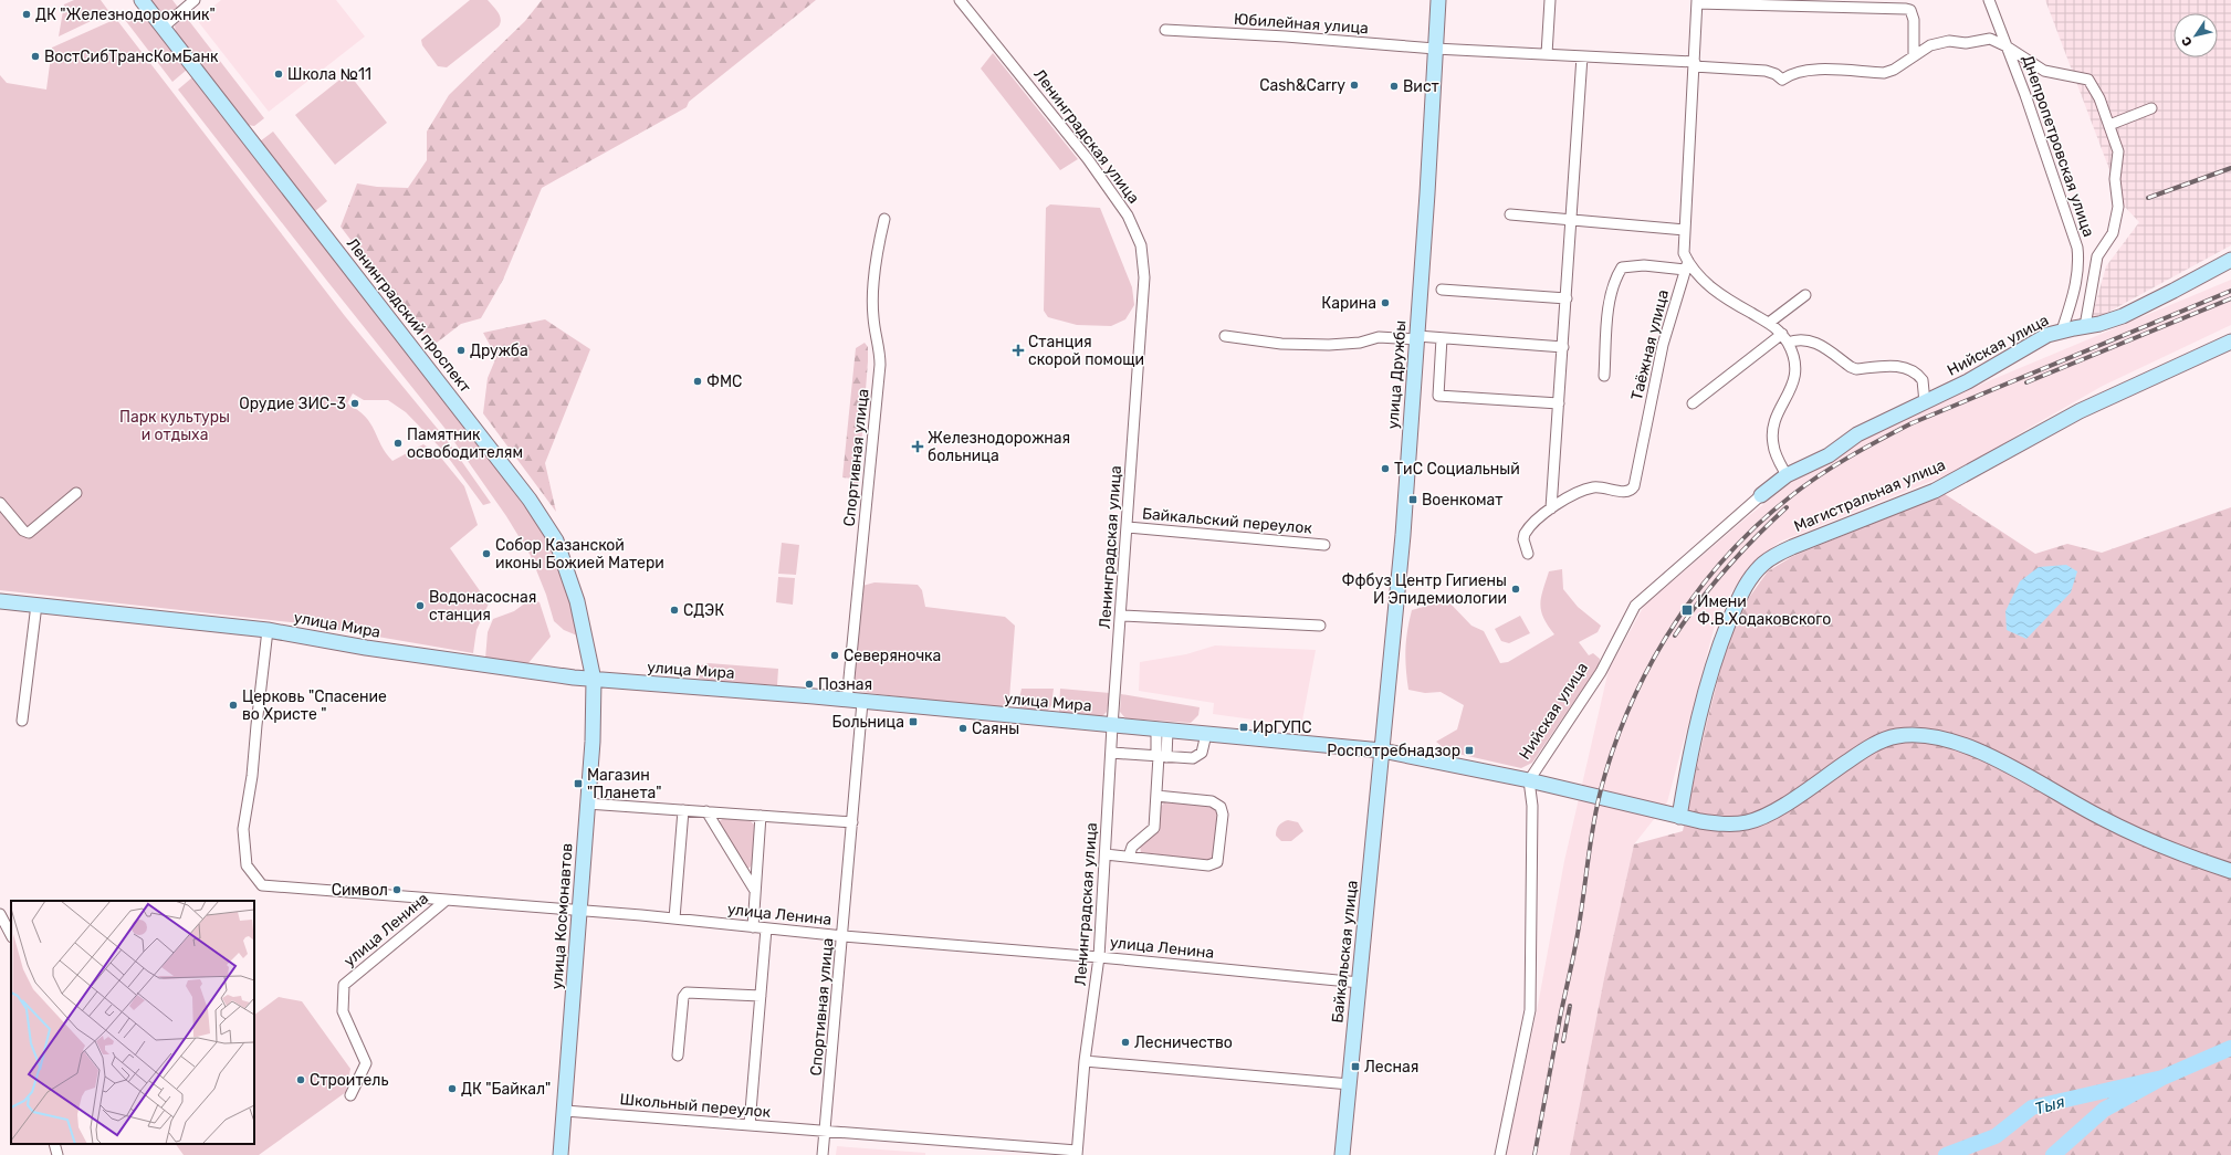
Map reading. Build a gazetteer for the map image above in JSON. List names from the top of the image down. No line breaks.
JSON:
{"streets":{"street":["Юбилейная улица","Ленинградская улица","Днепропетровская улица","Ленинградский проспект","Таёжная улица","Нийская улица","улица Дружбы","Спортивная улица","Магистральная улица","Байкальский переулок","улица Мира","улица Ленина","улица Космонавтов","Байкальская улица","Школьный переулок"]},"crossings":[["Юбилейная улица","Таёжная улица"],["Юбилейная улица","улица Дружбы"],["Ленинградская улица","Байкальский переулок"],["Ленинградская улица","улица Мира"],["Ленинградская улица","улица Ленина"],["Ленинградская улица","Школьный переулок"],["Днепропетровская улица","Нийская улица"],["Ленинградский проспект","улица Мира"],["Ленинградский проспект","улица Космонавтов"],["Нийская улица","улица Мира"],["улица Дружбы","улица Мира"],["улица Дружбы","Байкальская улица"],["Спортивная улица","улица Мира"],["Спортивная улица","улица Ленина"],["Спортивная улица","Школьный переулок"],["Магистральная улица","улица Мира"],["улица Мира","улица Космонавтов"],["улица Мира","Байкальская улица"],["улица Ленина","улица Космонавтов"],["улица Ленина","Байкальская улица"],["улица Космонавтов","Школьный переулок"]],"water":["Тыя"],"parks":["Парк культуры и отдыха"],"places":{"other":["ДК \"Железнодорожник\"","ВостСибТрансКомБанк","Школа №11","Cash&Carry","Вист","Карина","Дружба","ФМС","Орудие ЗИС-3","Памятник освободителям","ТиС Социальный","Собор Казанской иконы Божией Матери","Ффбуз Центр Гигиены И Эпидемиологии","Водонасосная станция","СДЭК","Северяночка","Позная","Церковь \"Спасение во Христе \"","Саяны","Символ","Лесничество","Строитель","ДК \"Байкал\""],"health":["Станция скорой помощи","Железнодорожная больница"],"transit":["Военкомат","Имени Ф.В.Ходаковского","Больница","ИрГУПС","Роспотребнадзор","Магазин \"Планета\"","Лесная"]},"north":"bottom left"}
